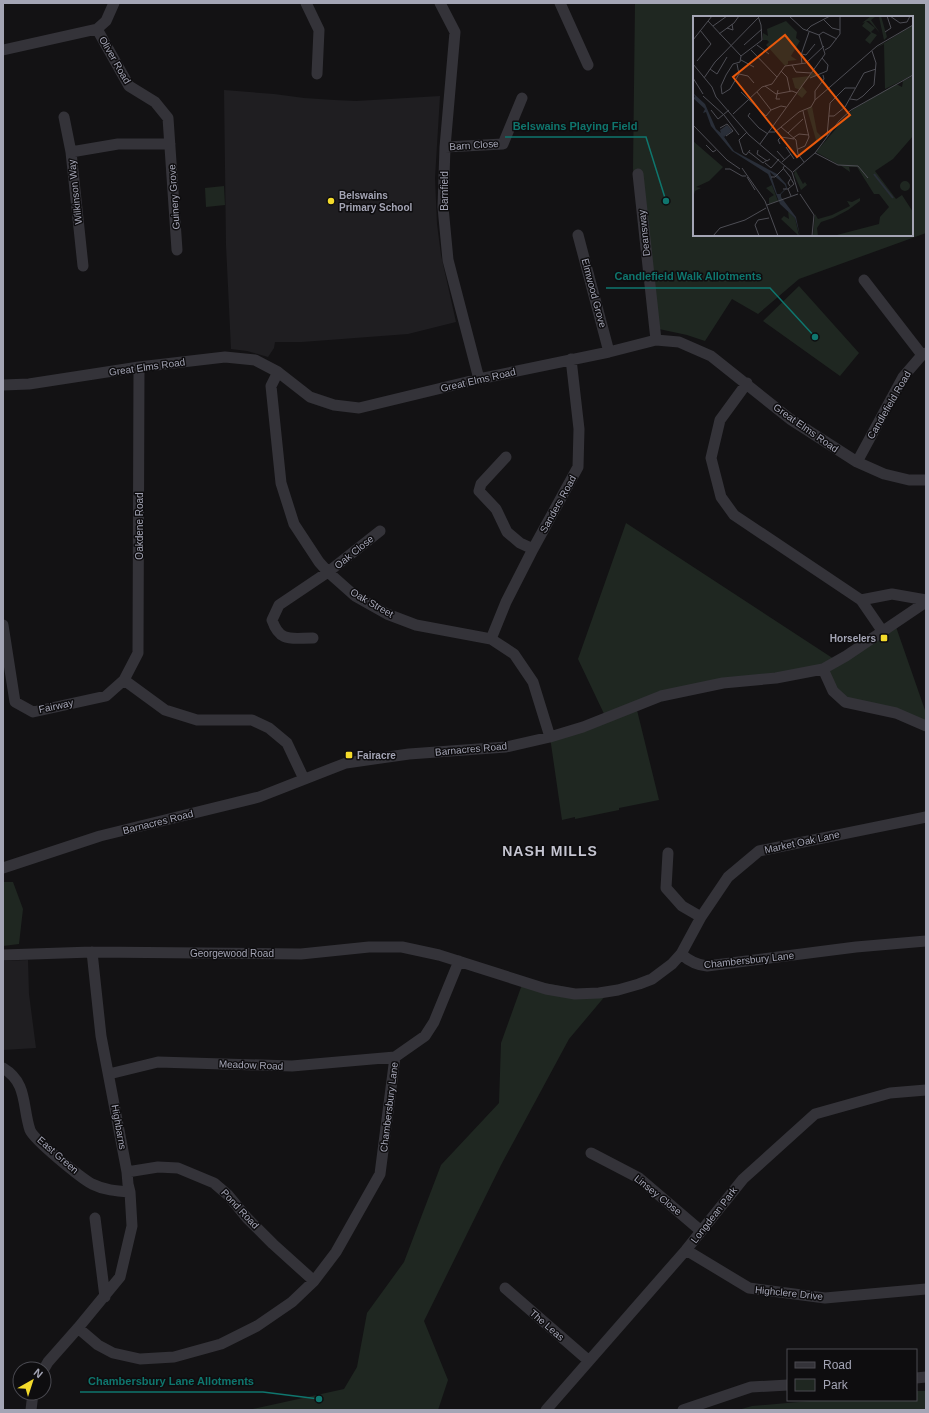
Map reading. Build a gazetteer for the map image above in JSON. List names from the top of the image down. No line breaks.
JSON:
{"streets":{"street":["Oliver Road","Barn Close","Barnfield","Wilkinson Way","Guinery Grove","Deansway","Elmwood Grove","Great Elms Road","Candlefield Road","Sanders Road","Oakdene Road","Oak Close","Oak Street","Fairway","Barnacres Road","Market Oak Lane","Georgewood Road","Chambersbury Lane","Meadow Road","Highbarns","East Green","Linsey Close","Pond Road","Longdean Park","Highclere Drive","The Leas"]},"crossings":[["Oliver Road","Guinery Grove"],["Barn Close","Barnfield"],["Barnfield","Great Elms Road"],["Deansway","Great Elms Road"],["Elmwood Grove","Great Elms Road"],["Great Elms Road","Candlefield Road"],["Great Elms Road","Sanders Road"],["Great Elms Road","Oakdene Road"],["Great Elms Road","Oak Street"],["Sanders Road","Oak Street"],["Oakdene Road","Fairway"],["Oak Close","Oak Street"],["Oak Street","Barnacres Road"],["Market Oak Lane","Chambersbury Lane"],["Georgewood Road","Chambersbury Lane"],["Georgewood Road","Highbarns"],["Chambersbury Lane","Meadow Road"],["Chambersbury Lane","Highbarns"],["Chambersbury Lane","Pond Road"],["Meadow Road","Highbarns"],["Highbarns","East Green"],["Highbarns","Pond Road"],["Linsey Close","Longdean Park"],["Longdean Park","Highclere Drive"],["Longdean Park","The Leas"]],"districts":["NASH MILLS"],"places":{"other":["Belswains Primary School","Belswains Playing Field","Candlefield Walk Allotments","Chambersbury Lane Allotments"],"transit":["Horselers","Fairacre"]},"legend":["Road","Park"],"north":"top right"}
